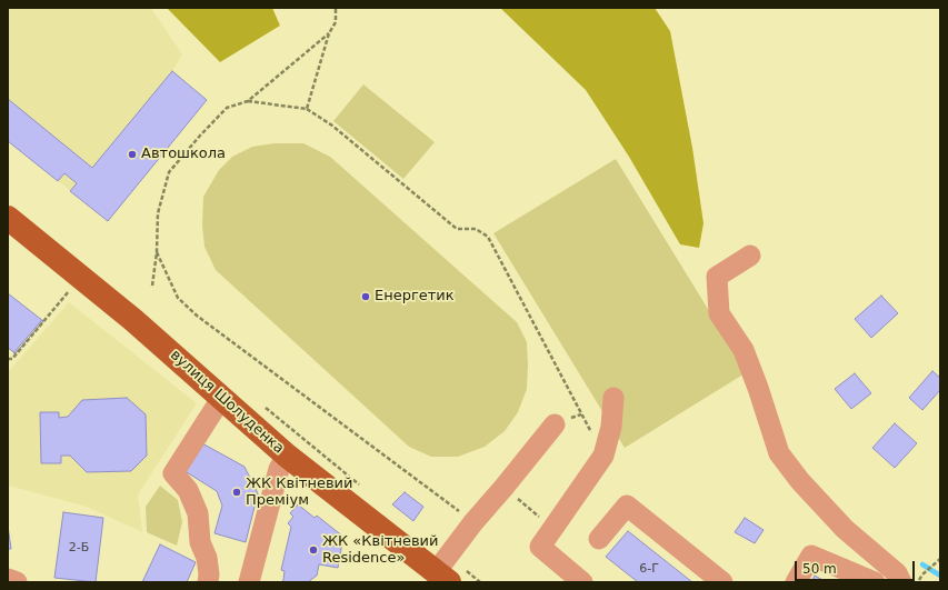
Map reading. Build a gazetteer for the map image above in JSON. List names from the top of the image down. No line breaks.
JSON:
{"streets":{"main road":["вулиця Шолуденка"]},"places":["Автошкола","Енергетик","ЖК Квітневий Преміум","ЖК «Квітневий Residence»"],"house_numbers":["2-Б","6-Г"],"scale_bar":"50 m"}
